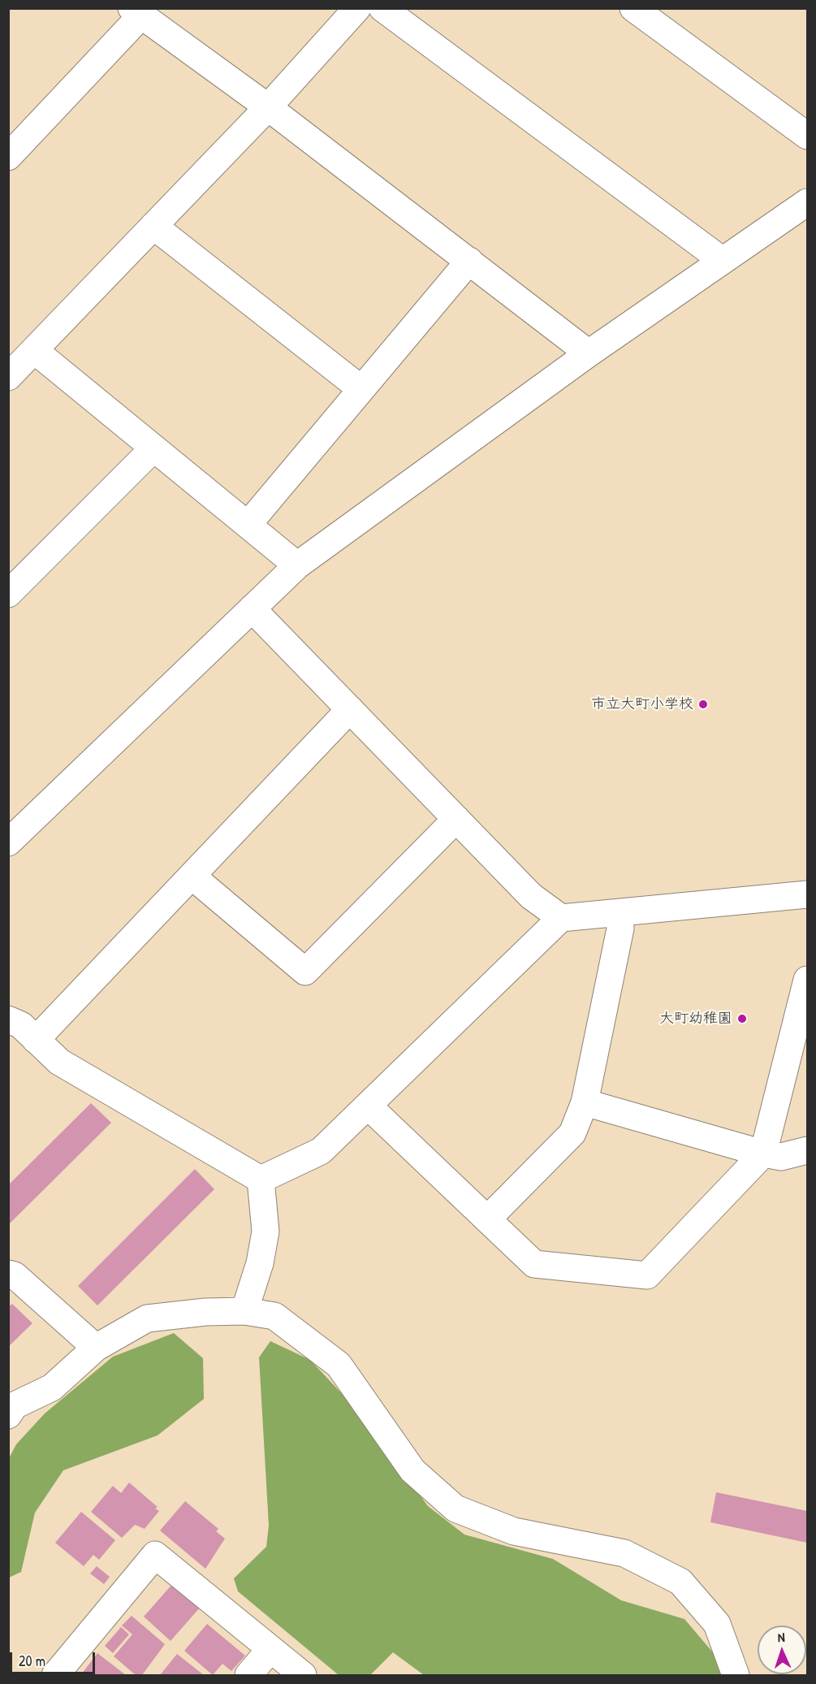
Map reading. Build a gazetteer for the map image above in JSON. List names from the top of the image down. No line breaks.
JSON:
{"places":["市立大町小学校","大町幼稚園"],"scale_bar":"20 m","north":"top"}
